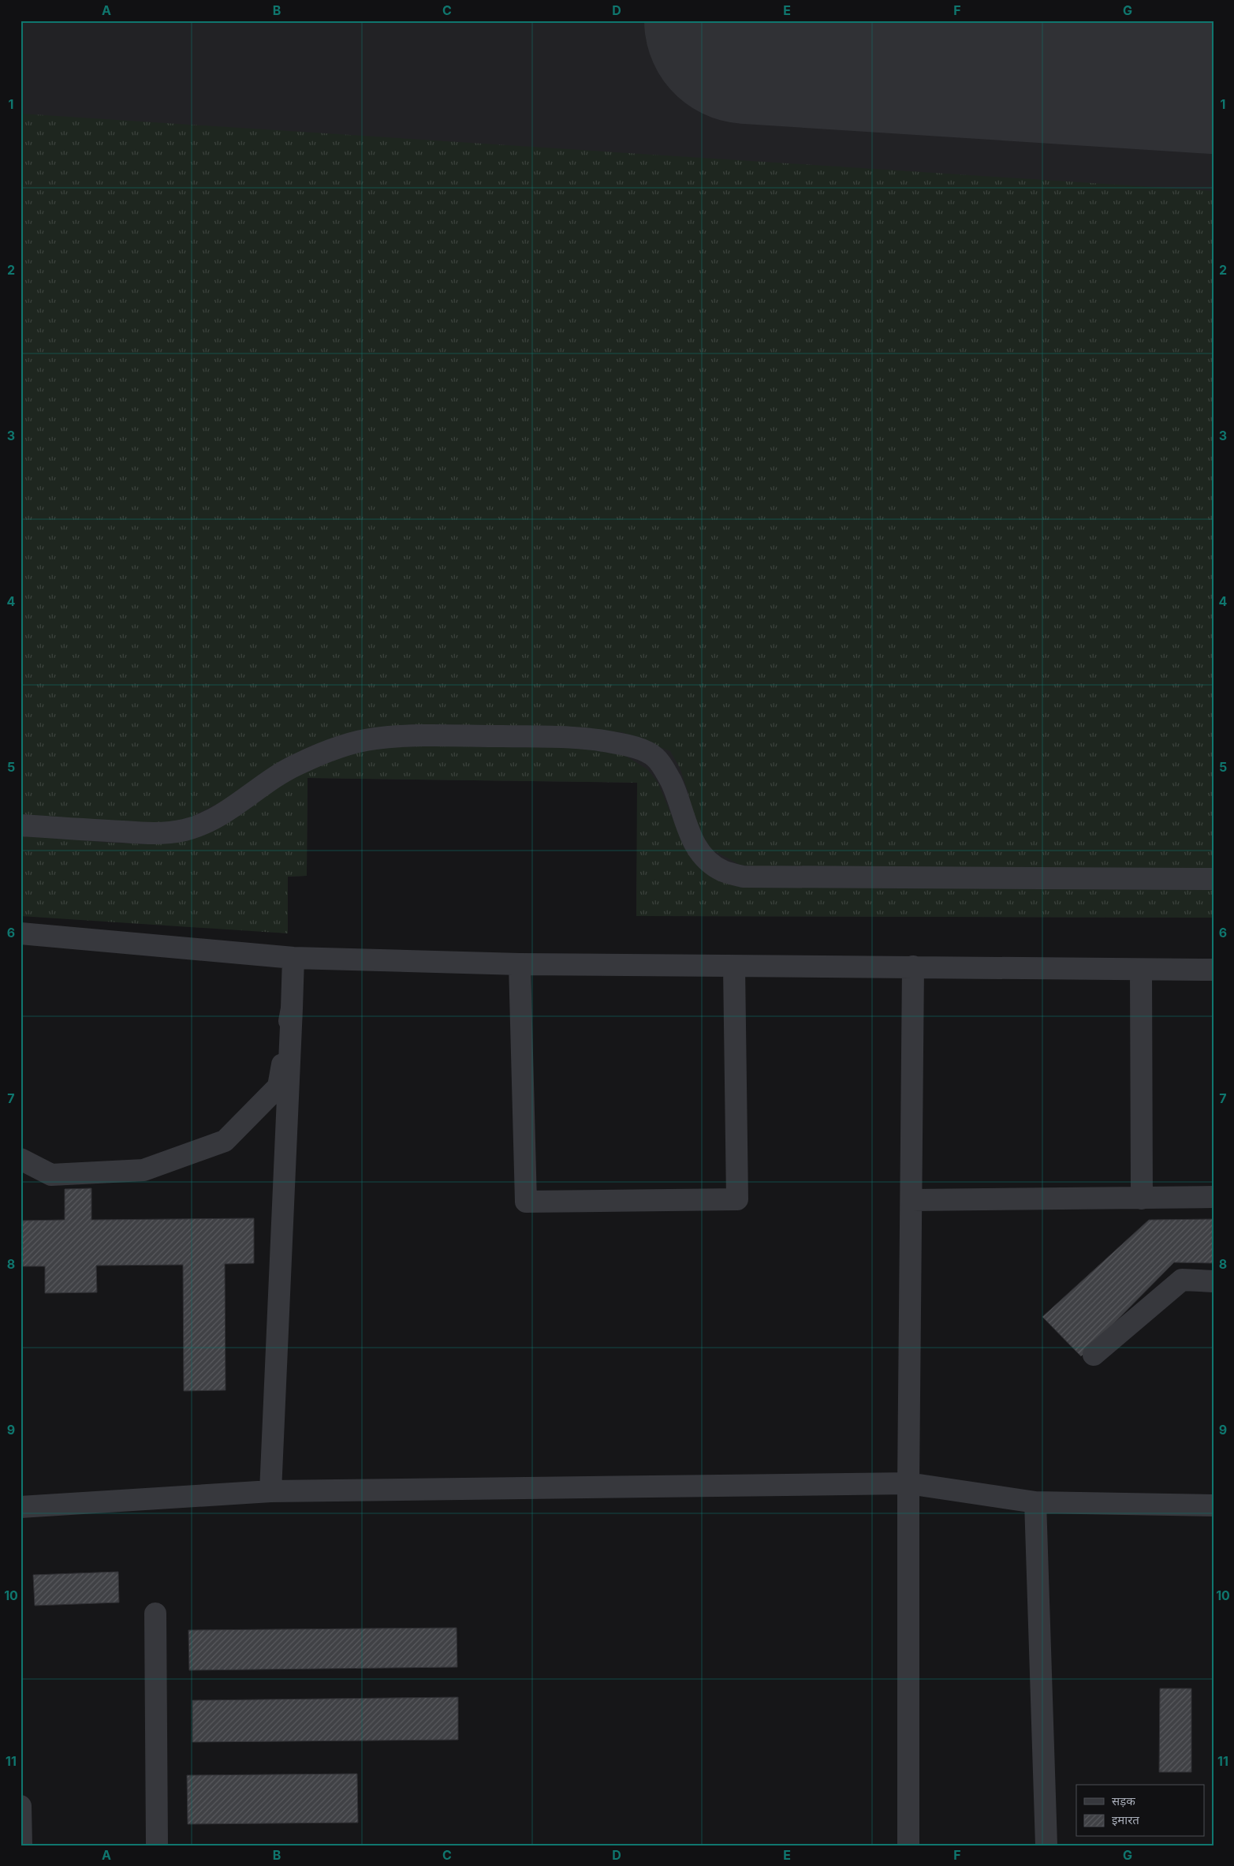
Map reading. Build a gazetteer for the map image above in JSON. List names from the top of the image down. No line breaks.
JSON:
{"legend":["सड़क","इमारत"],"grid":{"columns":["A","B","C","D","E","F","G"],"rows":["1","2","3","4","5","6","7","8","9","10","11"]}}
